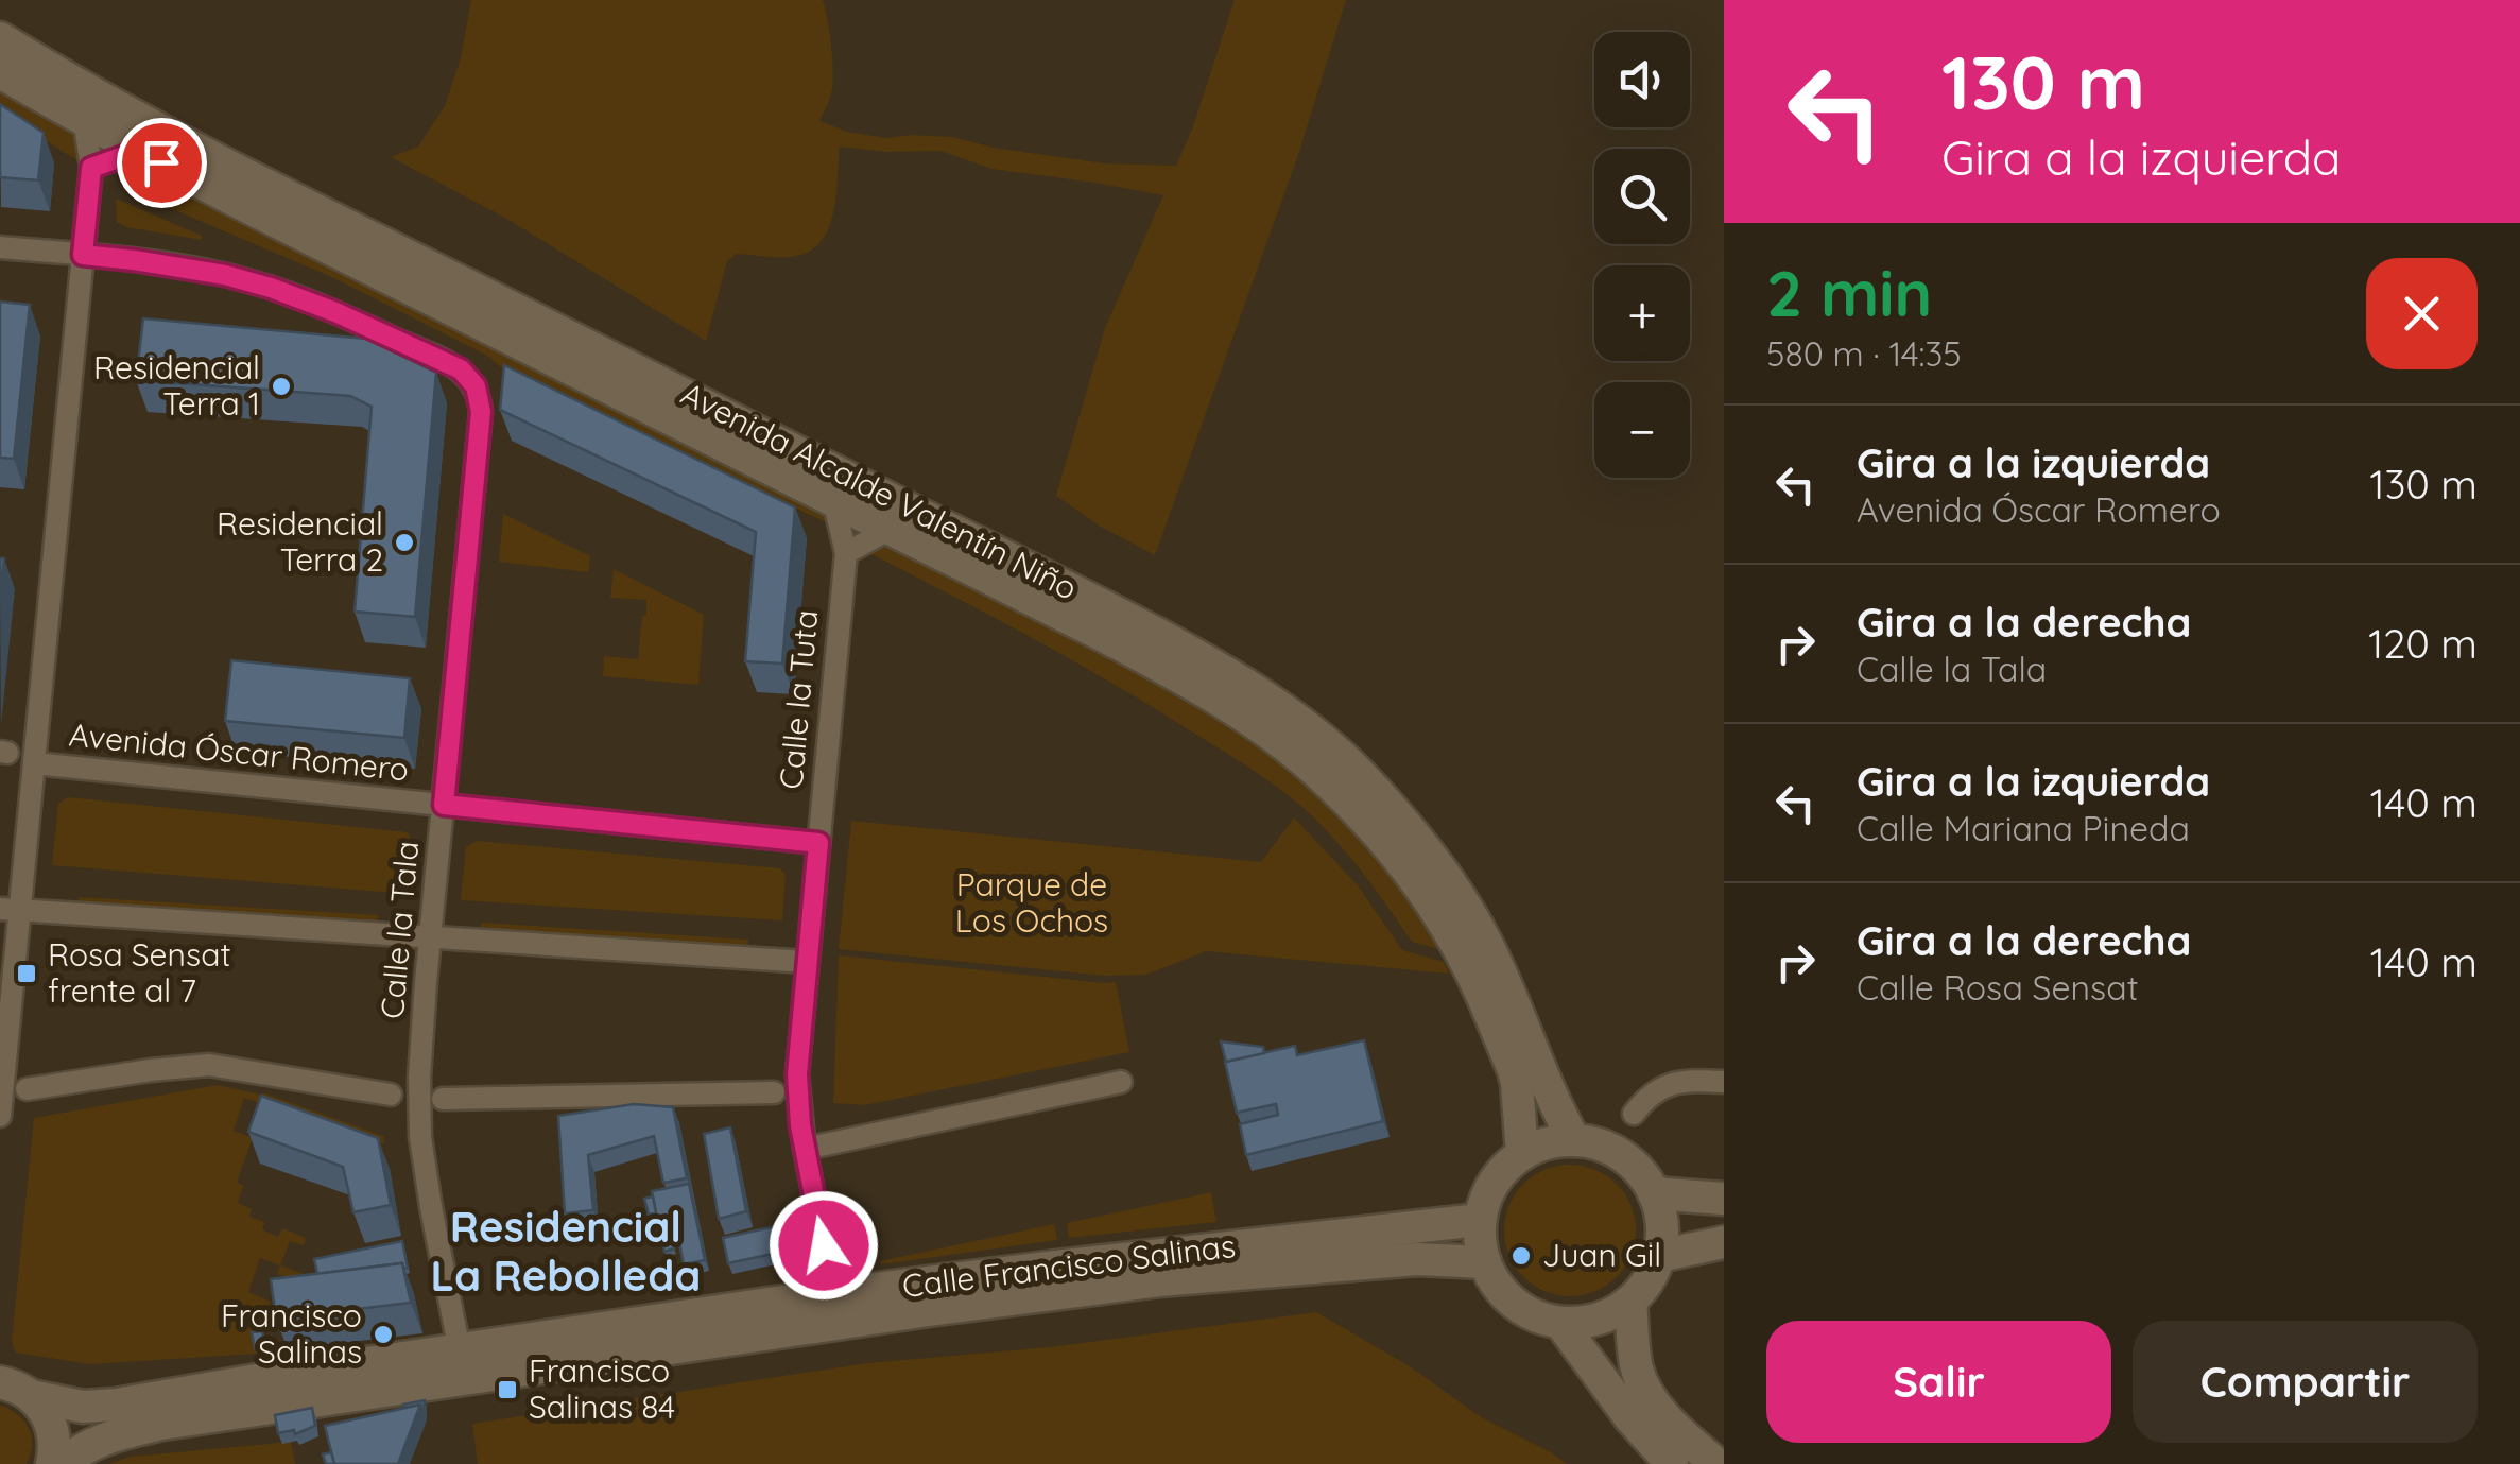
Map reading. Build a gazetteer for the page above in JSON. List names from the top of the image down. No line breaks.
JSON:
{"streets":{"main road":["Avenida Alcalde Valentín Niño","Calle Francisco Salinas"],"street":["Calle la Tuta","Avenida Óscar Romero","Calle la Tala"]},"crossings":[["Avenida Alcalde Valentín Niño","Calle la Tuta"],["Avenida Alcalde Valentín Niño","Calle Francisco Salinas"],["Calle la Tuta","Avenida Óscar Romero"],["Calle la Tuta","Calle Francisco Salinas"],["Avenida Óscar Romero","Calle la Tala"],["Calle la Tala","Calle Francisco Salinas"]],"districts":["Residencial La Rebolleda"],"parks":["Parque de Los Ochos"],"places":{"other":["Residencial Terra 1","Residencial Terra 2","Juan Gil","Francisco Salinas"],"transit":["Rosa Sensat frente al 7","Francisco Salinas 84"]},"page":{"turn":["130 m","Gira a la izquierda"],"map_buttons":["+","−"],"heading":["2 min","580 m · 14:35"],"list":[{"name":"Gira a la izquierda","note":"Avenida Óscar Romero","value":"130 m"},{"name":"Gira a la derecha","note":"Calle la Tala","value":"120 m"},{"name":"Gira a la izquierda","note":"Calle Mariana Pineda","value":"140 m"},{"name":"Gira a la derecha","note":"Calle Rosa Sensat","value":"140 m"}],"buttons":["Salir","Compartir"]}}
